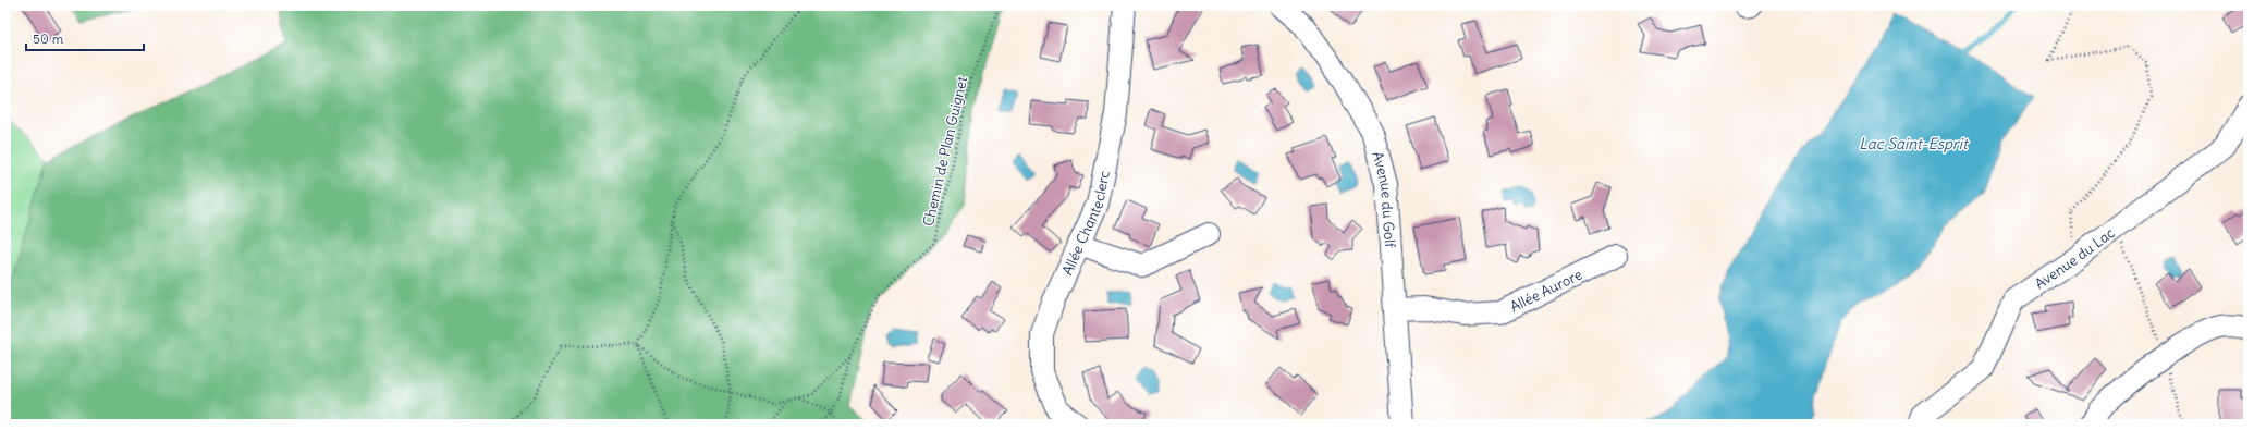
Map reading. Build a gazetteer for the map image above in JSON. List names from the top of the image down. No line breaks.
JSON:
{"streets":{"street":["Avenue du Golf","Allée Chanteclerc","Avenue du Lac","Allée Aurore"],"path":["Chemin de Plan Guignet"]},"crossings":[["Avenue du Golf","Allée Aurore"]],"water":["Lac Saint-Esprit"],"scale_bar":"50 m"}
